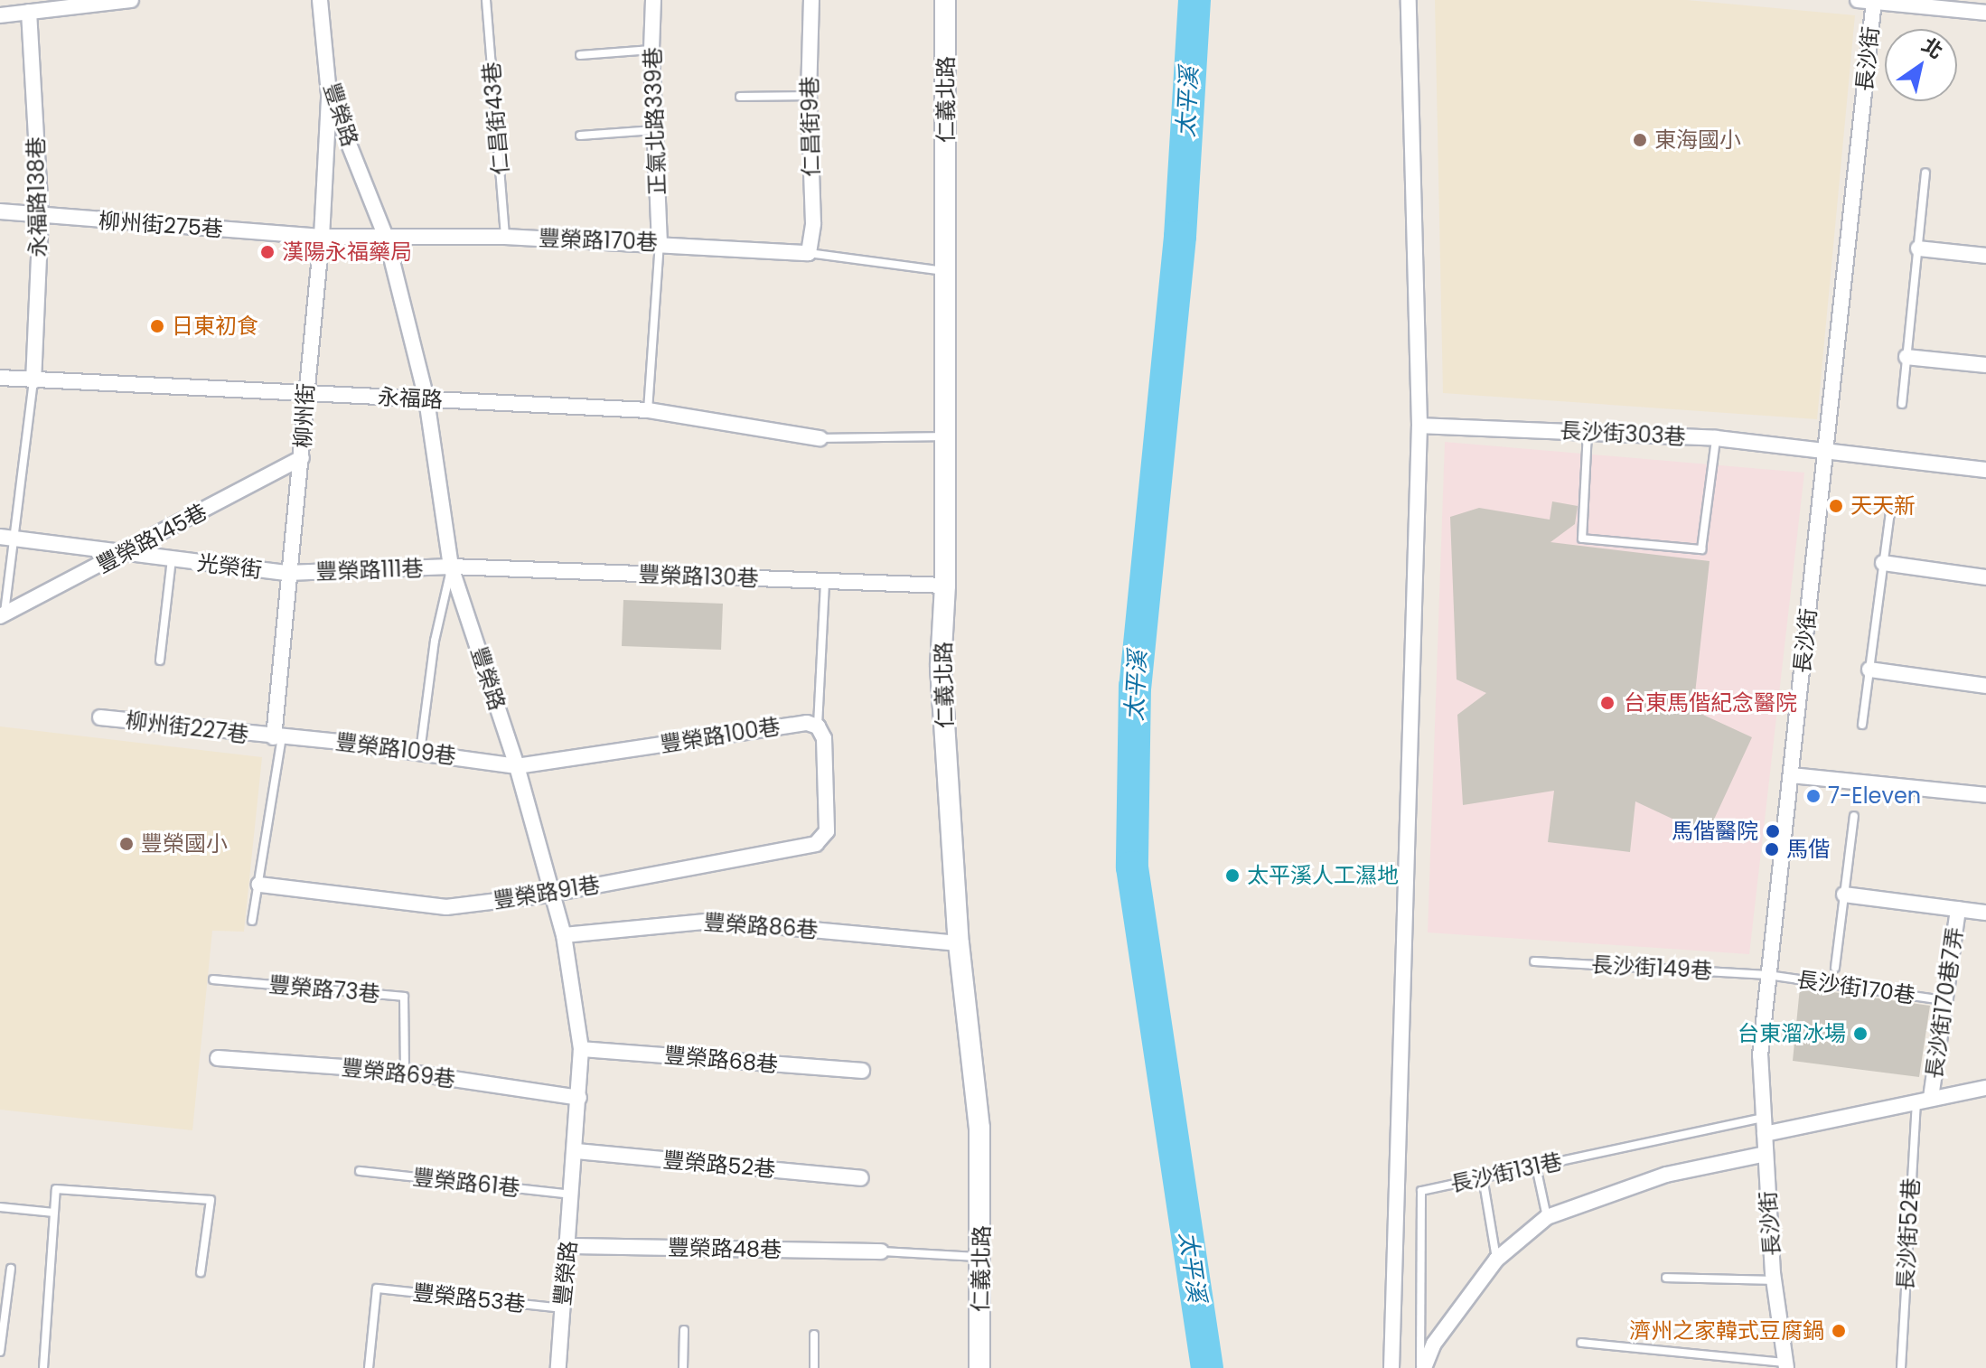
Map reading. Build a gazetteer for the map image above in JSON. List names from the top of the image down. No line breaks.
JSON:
{"streets":{"street":["長沙街","仁義北路","豐榮路","正氣北路339巷","仁昌街9巷","永福路138巷","柳州街275巷","豐榮路170巷","永福路","柳州街","長沙街303巷","豐榮路145巷","光榮街","豐榮路111巷","豐榮路130巷","柳州街227巷","豐榮路100巷","豐榮路109巷","豐榮路91巷","豐榮路86巷","長沙街170巷7弄","豐榮路68巷","豐榮路69巷","豐榮路52巷","豐榮路48巷"],"lane":["仁昌街43巷","長沙街149巷","長沙街170巷","豐榮路73巷","長沙街131巷","豐榮路61巷","長沙街52巷","豐榮路53巷"]},"crossings":[["長沙街","長沙街303巷"],["長沙街","長沙街149巷"],["長沙街","長沙街170巷"],["長沙街","長沙街131巷"],["仁義北路","豐榮路130巷"],["仁義北路","豐榮路86巷"],["豐榮路","柳州街275巷"],["豐榮路","豐榮路170巷"],["豐榮路","永福路"],["豐榮路","柳州街"],["豐榮路","豐榮路111巷"],["豐榮路","豐榮路130巷"],["豐榮路","豐榮路100巷"],["豐榮路","豐榮路109巷"],["豐榮路","豐榮路91巷"],["豐榮路","豐榮路86巷"],["豐榮路","豐榮路68巷"],["豐榮路","豐榮路69巷"],["豐榮路","豐榮路52巷"],["豐榮路","豐榮路61巷"],["豐榮路","豐榮路48巷"],["豐榮路","豐榮路53巷"],["仁昌街43巷","豐榮路170巷"],["正氣北路339巷","豐榮路170巷"],["仁昌街9巷","豐榮路170巷"],["永福路138巷","柳州街275巷"],["永福路138巷","永福路"],["柳州街275巷","豐榮路170巷"],["柳州街275巷","柳州街"],["永福路","柳州街"],["柳州街","豐榮路145巷"],["柳州街","光榮街"],["柳州街","豐榮路111巷"],["柳州街","柳州街227巷"],["柳州街","豐榮路109巷"],["豐榮路145巷","光榮街"],["光榮街","豐榮路111巷"],["豐榮路111巷","豐榮路130巷"],["柳州街227巷","豐榮路109巷"],["豐榮路100巷","豐榮路109巷"],["豐榮路100巷","豐榮路91巷"],["長沙街149巷","長沙街170巷"],["長沙街170巷","長沙街170巷7弄"],["豐榮路73巷","豐榮路69巷"],["長沙街170巷7弄","長沙街52巷"]],"water":["太平溪"],"places":["東海國小","漢陽永福藥局","日東初食","天天新","台東馬偕紀念醫院","7-Eleven","馬偕醫院","豐榮國小","馬偕","太平溪人工濕地","台東溜冰場","濟州之家韓式豆腐鍋"],"north":"top right"}
